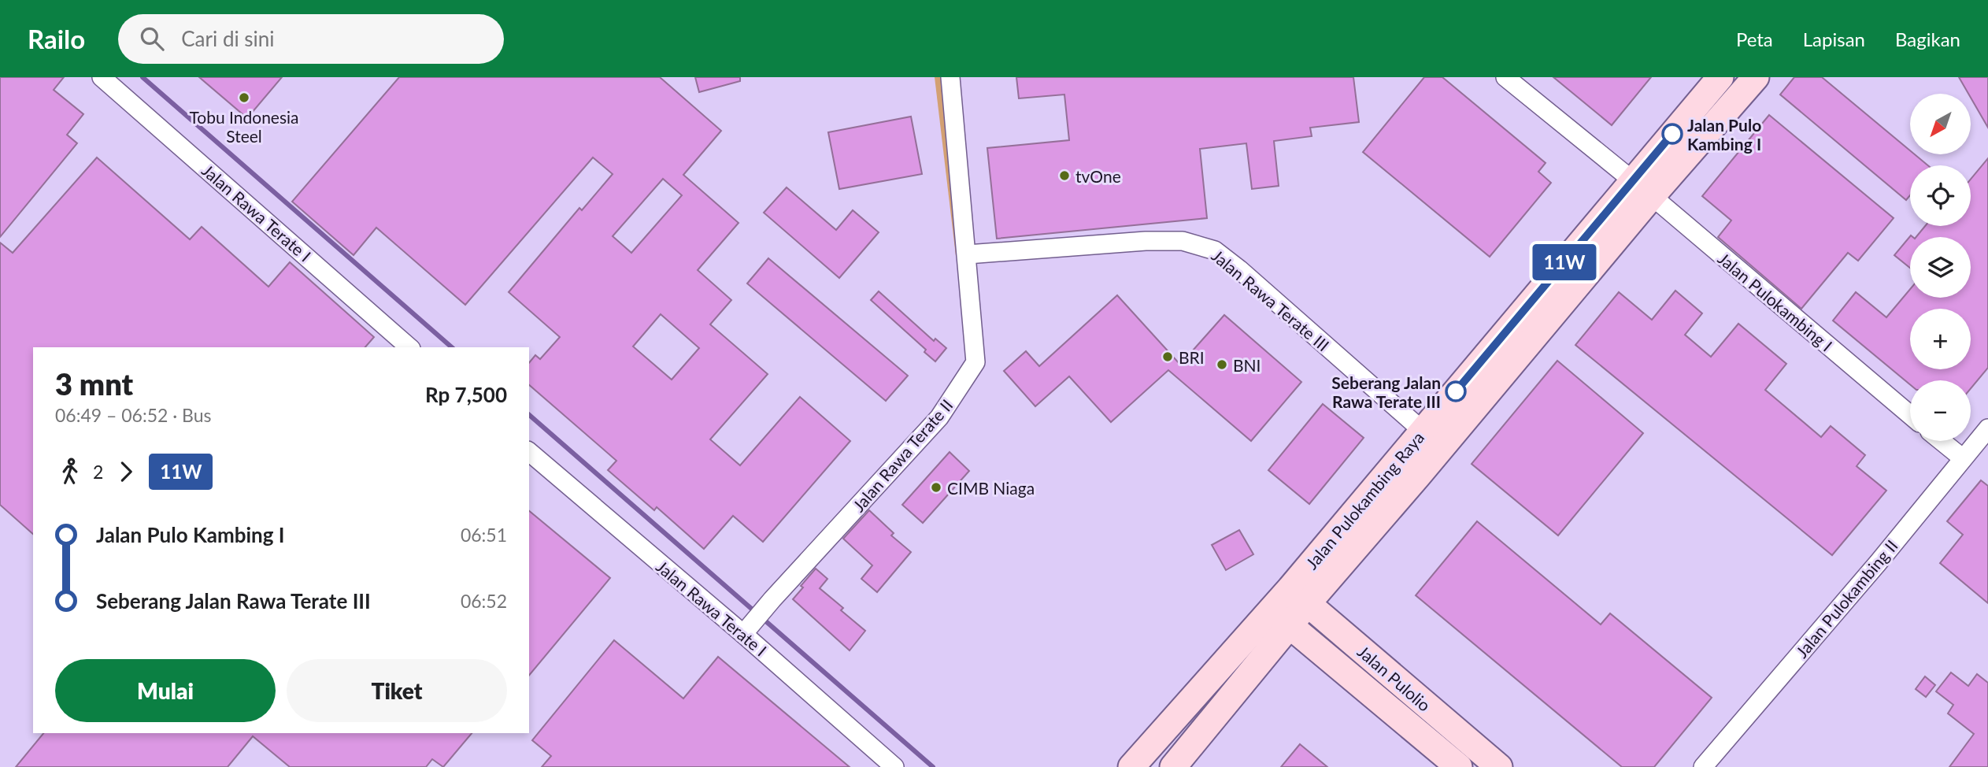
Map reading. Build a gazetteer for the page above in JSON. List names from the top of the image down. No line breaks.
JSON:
{"streets":{"street":["Jalan Rawa Terate I","Jalan Rawa Terate III","Jalan Pulokambing I","Jalan Rawa Terate II","Jalan Pulokambing Raya","Jalan Pulokambing II","Jalan Pulolio"]},"crossings":[["Jalan Rawa Terate I","Jalan Rawa Terate II"],["Jalan Rawa Terate III","Jalan Rawa Terate II"],["Jalan Rawa Terate III","Jalan Pulokambing Raya"],["Jalan Pulokambing I","Jalan Pulokambing Raya"],["Jalan Pulokambing Raya","Jalan Pulolio"]],"places":["Tobu Indonesia Steel","Jalan Pulo Kambing I","tvOne","BRI","BNI","Seberang Jalan Rawa Terate III","CIMB Niaga"],"lines":["bus line 11W"],"north":"bottom left","page":{"header":"Railo","search":"Cari di sini","nav":["Peta","Lapisan","Bagikan"],"on_map":"11W","map_buttons":["+","−"],"heading":["3 mnt","06:49 – 06:52 · Bus","Rp 7,500"],"legs":["2","11W"],"list":[{"name":"Jalan Pulo Kambing I","value":"06:51"},{"name":"Seberang Jalan Rawa Terate III","value":"06:52"}],"buttons":["Mulai","Tiket"]}}
